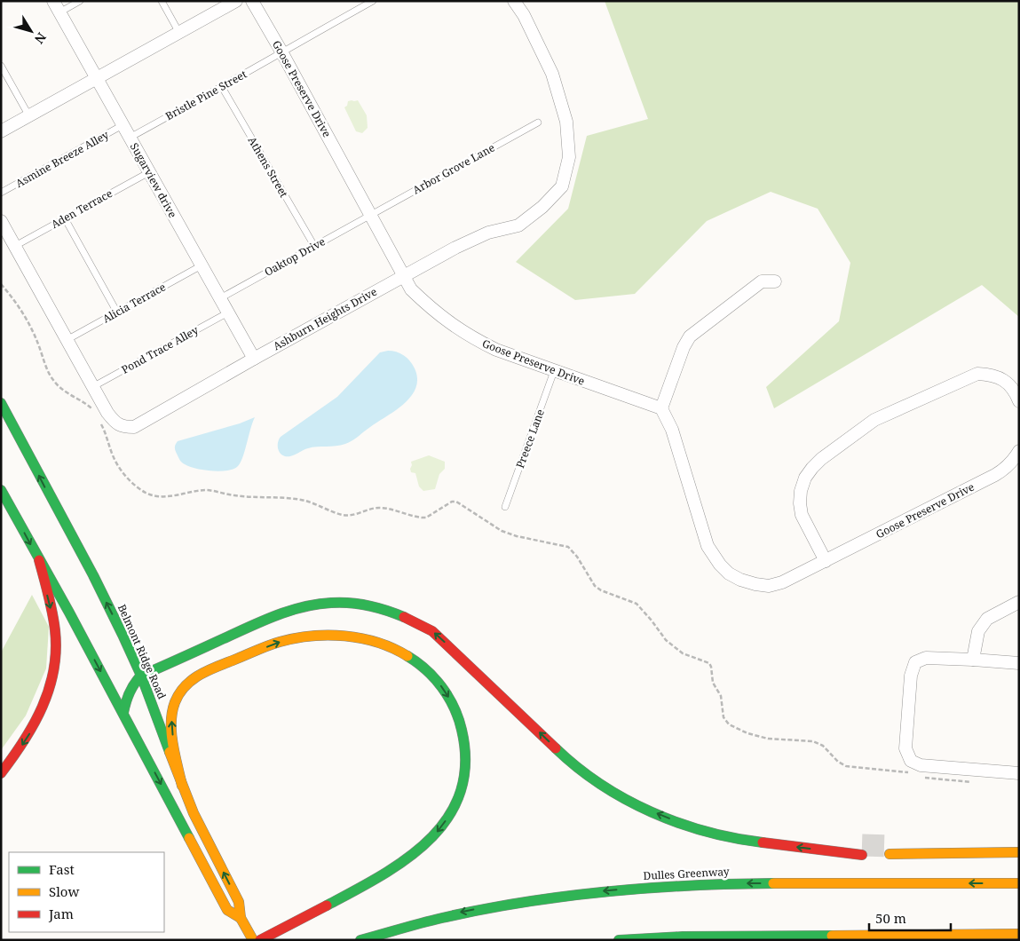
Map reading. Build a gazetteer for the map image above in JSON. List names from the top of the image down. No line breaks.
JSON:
{"streets":{"main road":["Belmont Ridge Road","Dulles Greenway"],"street":["Goose Preserve Drive","Sugarview drive","Ashburn Heights Drive"],"lane":["Bristle Pine Street","Asmine Breeze Alley","Athens Street","Arbor Grove Lane","Aden Terrace","Oaktop Drive","Alicia Terrace","Pond Trace Alley","Preece Lane"]},"crossings":[["Goose Preserve Drive","Bristle Pine Street"],["Goose Preserve Drive","Arbor Grove Lane"],["Goose Preserve Drive","Oaktop Drive"],["Goose Preserve Drive","Ashburn Heights Drive"],["Goose Preserve Drive","Preece Lane"],["Bristle Pine Street","Athens Street"],["Bristle Pine Street","Sugarview drive"],["Asmine Breeze Alley","Sugarview drive"],["Athens Street","Oaktop Drive"],["Arbor Grove Lane","Oaktop Drive"],["Sugarview drive","Aden Terrace"],["Sugarview drive","Oaktop Drive"],["Sugarview drive","Alicia Terrace"],["Sugarview drive","Ashburn Heights Drive"],["Sugarview drive","Pond Trace Alley"],["Aden Terrace","Ashburn Heights Drive"],["Alicia Terrace","Ashburn Heights Drive"],["Ashburn Heights Drive","Pond Trace Alley"]],"legend":["Fast","Slow","Jam"],"scale_bar":"50 m","north":"bottom right"}
